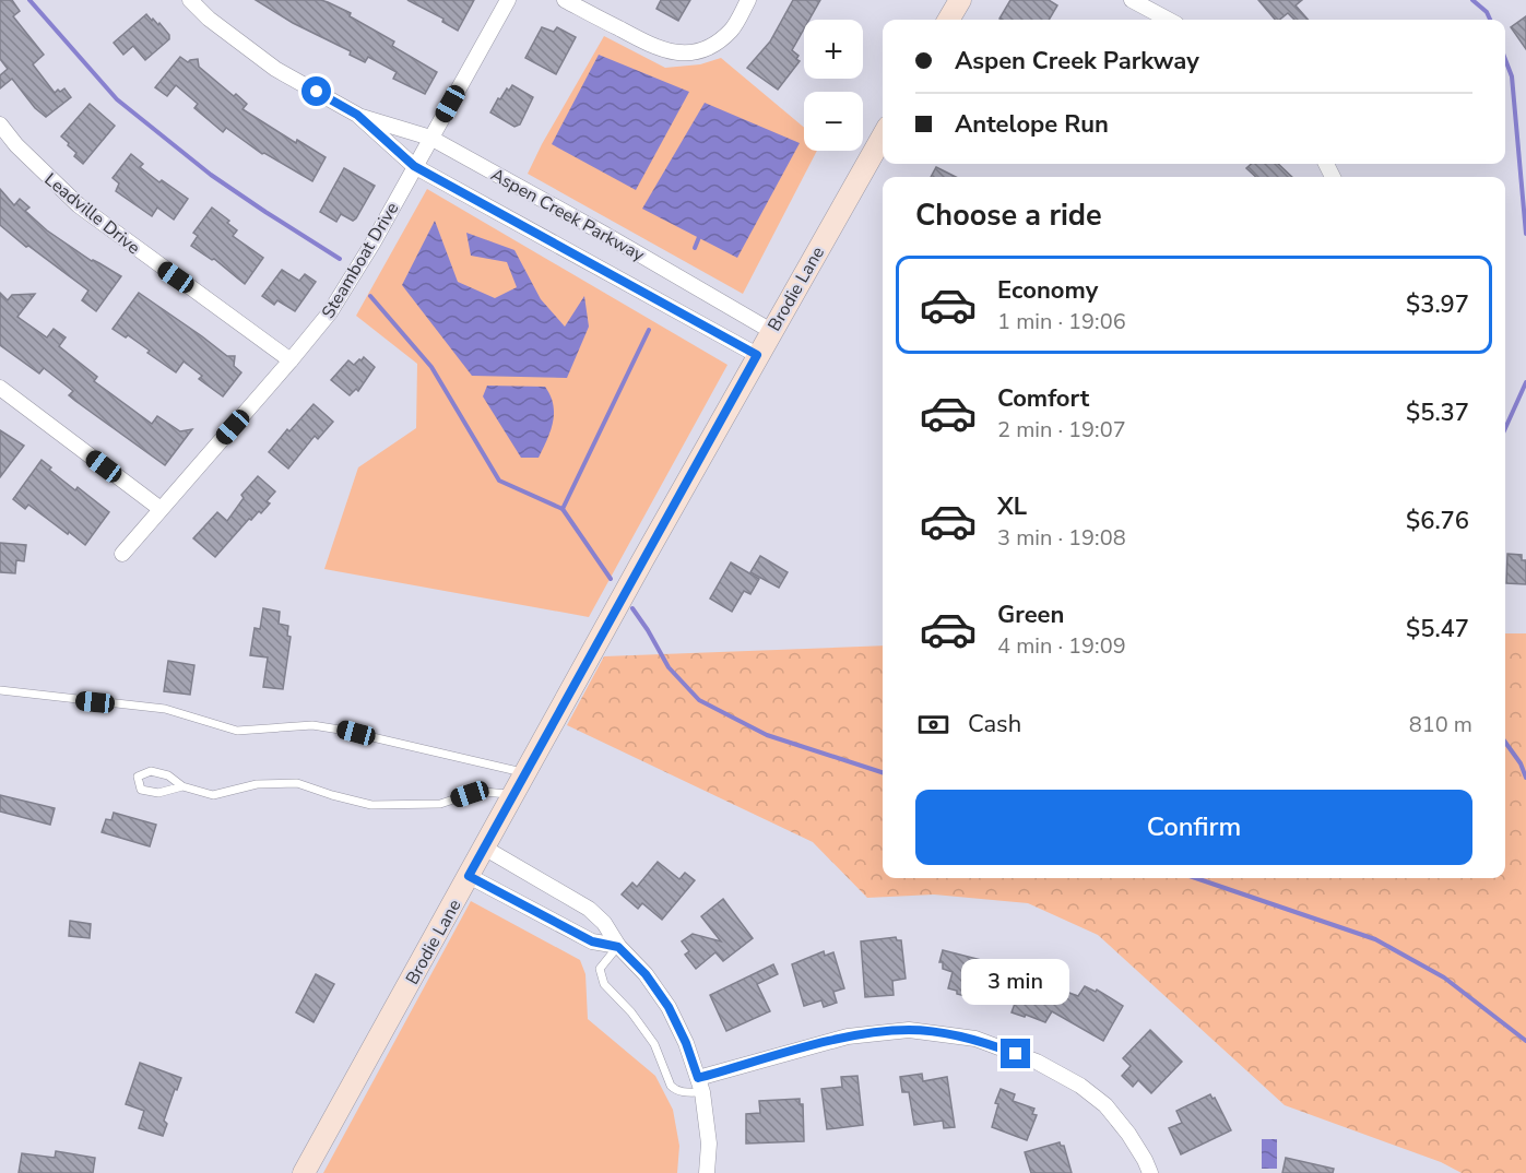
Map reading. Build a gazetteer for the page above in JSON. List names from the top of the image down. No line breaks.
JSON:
{"streets":{"main road":["Brodie Lane"],"street":["Leadville Drive","Aspen Creek Parkway","Steamboat Drive"]},"crossings":[["Leadville Drive","Steamboat Drive"],["Aspen Creek Parkway","Steamboat Drive"],["Aspen Creek Parkway","Brodie Lane"]],"page":{"map_buttons":["+","−"],"banner":["Aspen Creek Parkway","Antelope Run"],"heading":"Choose a ride","list":[{"name":"Economy","note":"1 min · 19:06","value":"$3.97"},{"name":"Comfort","note":"2 min · 19:07","value":"$5.37"},{"name":"XL","note":"3 min · 19:08","value":"$6.76"},{"name":"Green","note":"4 min · 19:09","value":"$5.47"}],"pay":["Cash","810 m"],"buttons":"Confirm","bubble":"3 min"}}
